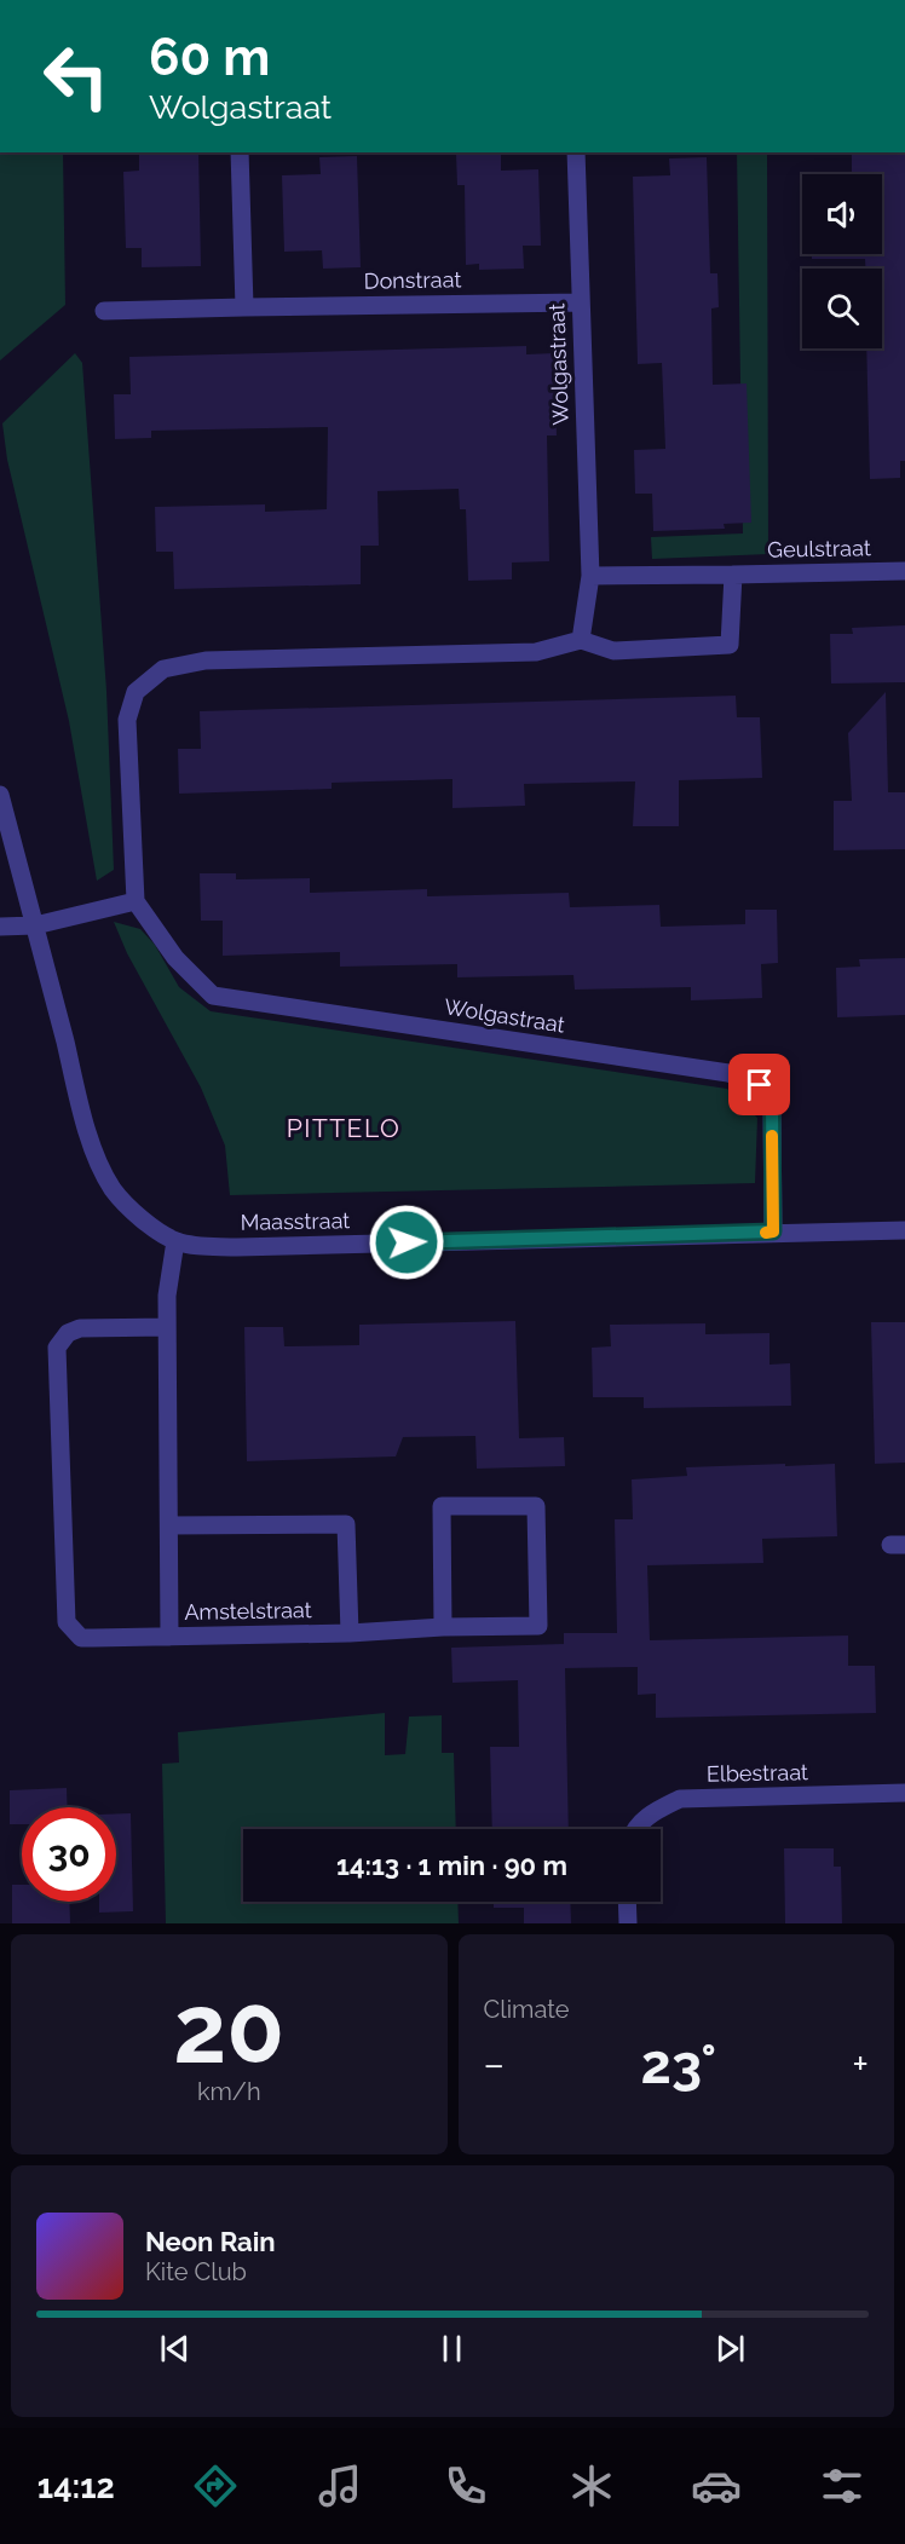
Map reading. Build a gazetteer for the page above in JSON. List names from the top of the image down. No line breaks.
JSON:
{"streets":{"street":["Donstraat","Wolgastraat","Geulstraat","Maasstraat","Amstelstraat","Elbestraat"]},"crossings":[["Donstraat","Wolgastraat"],["Wolgastraat","Maasstraat"],["Maasstraat","Amstelstraat"]],"districts":["PITTELO"],"page":{"turn":["60 m","Wolgastraat"],"limit":"30","trip":"14:13 · 1 min · 90 m","tile":[["20","km/h"],"Climate"],"heat":["−","23°","+"],"song":["Neon Rain","Kite Club"],"tabs":"14:12"}}
